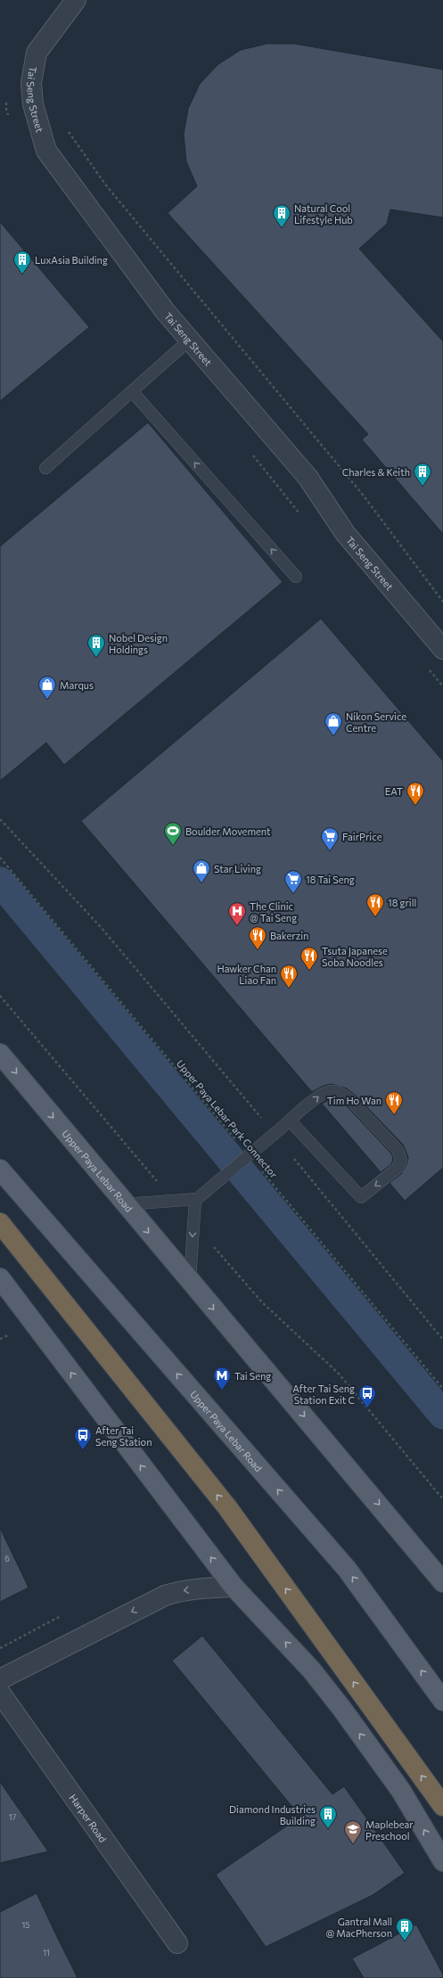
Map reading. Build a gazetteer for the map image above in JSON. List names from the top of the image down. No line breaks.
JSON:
{"streets":{"main road":["Upper Paya Lebar Road"],"street":["Tai Seng Street","Harper Road"],"path":["Upper Paya Lebar Park Connector"]},"places":{"building":["Natural Cool Lifestyle Hub","LuxAsia Building","Charles & Keith","Nobel Design Holdings","Diamond Industries Building","Gantral Mall @ MacPherson"],"shop":["Marqus","Nikon Service Centre","Star Living"],"restaurant":["EAT","18 grill","Bakerzin","Tsuta Japanese Soba Noodles","Hawker Chan Liao Fan","Tim Ho Wan"],"sports":["Boulder Movement"],"supermarket":["FairPrice","18 Tai Seng"],"hospital":["The Clinic @ Tai Seng"],"metro station":["Tai Seng"],"bus stop":["After Tai Seng Station Exit C","After Tai Seng Station"],"school or university":["Maplebear Preschool"]},"house_numbers":["6","17","15","11"]}
